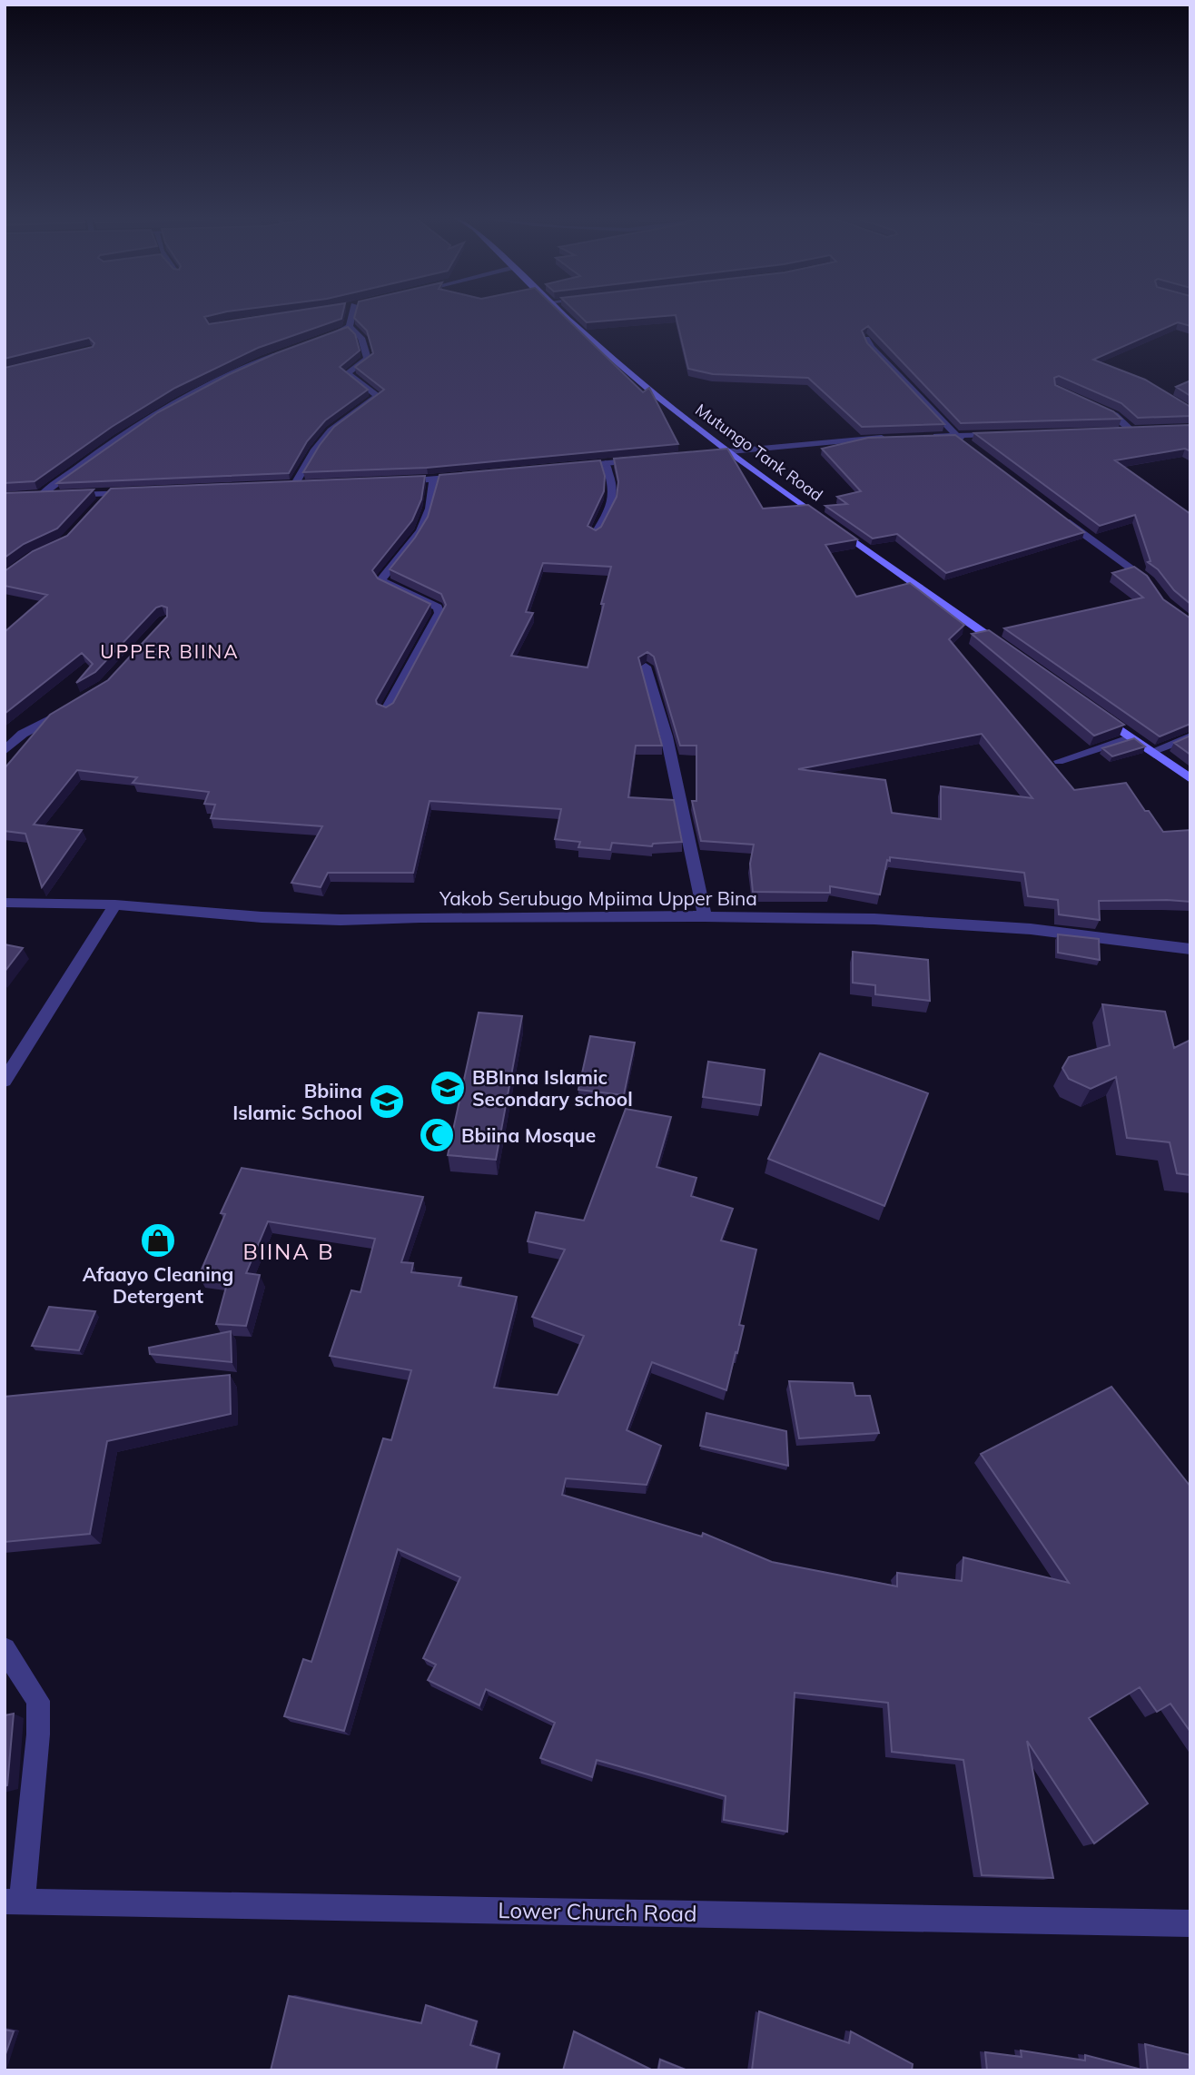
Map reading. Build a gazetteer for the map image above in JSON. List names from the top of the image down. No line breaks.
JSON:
{"streets":{"street":["Mutungo Tank Road","Yakob Serubugo Mpiima Upper Bina","Lower Church Road"]},"districts":["UPPER BIINA","BIINA B"],"places":{"school or university":["BBInna Islamic Secondary school","Bbiina Islamic School"],"mosque":["Bbiina Mosque"],"shop":["Afaayo Cleaning Detergent"]}}
